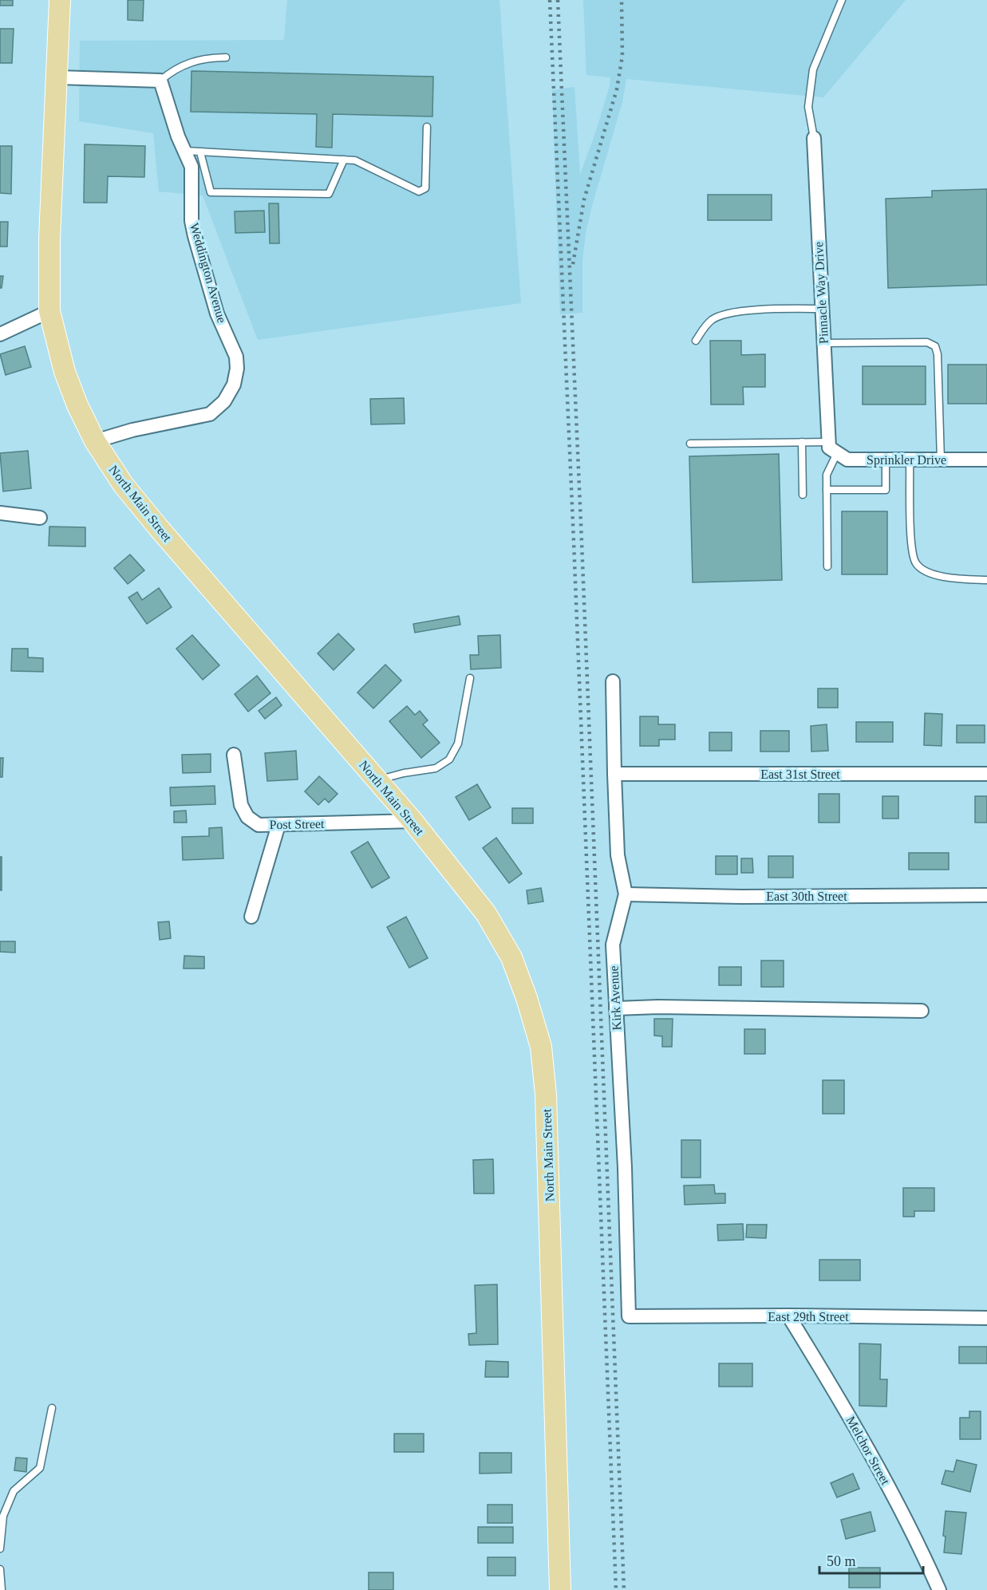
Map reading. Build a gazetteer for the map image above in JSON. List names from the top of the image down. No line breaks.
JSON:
{"streets":{"main road":["North Main Street"],"street":["Weddington Avenue","Pinnacle Way Drive","Sprinkler Drive","East 31st Street","Post Street","East 30th Street","Kirk Avenue","East 29th Street","Melchor Street"]},"crossings":[["Weddington Avenue","North Main Street"],["Pinnacle Way Drive","Sprinkler Drive"],["North Main Street","Post Street"],["East 31st Street","Kirk Avenue"],["East 30th Street","Kirk Avenue"],["Kirk Avenue","East 29th Street"],["East 29th Street","Melchor Street"]],"scale_bar":"50 m"}
